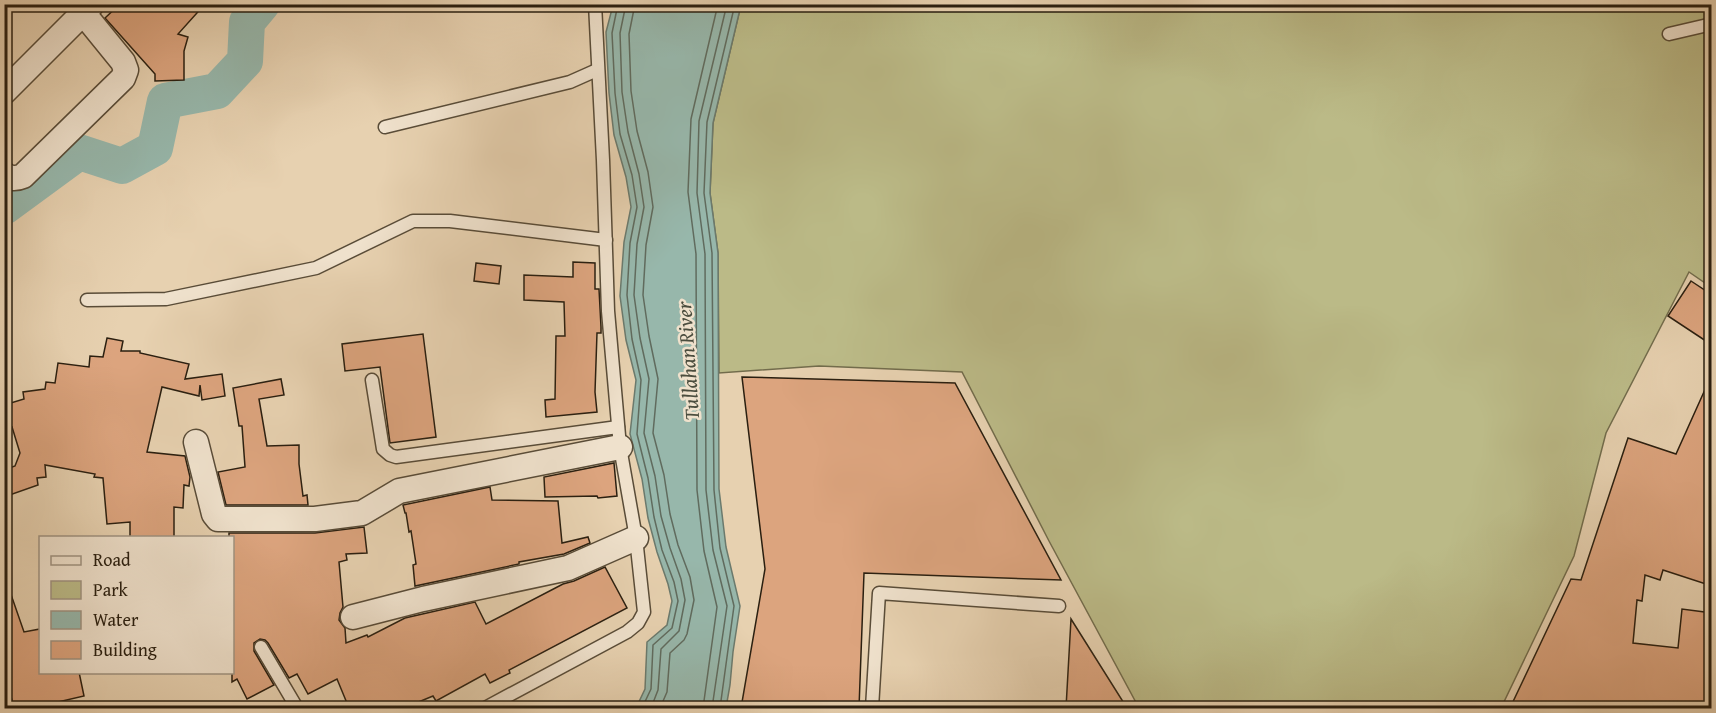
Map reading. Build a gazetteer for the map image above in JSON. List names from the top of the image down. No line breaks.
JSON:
{"water":["Tullahan River"],"legend":["Road","Park","Water","Building"]}
